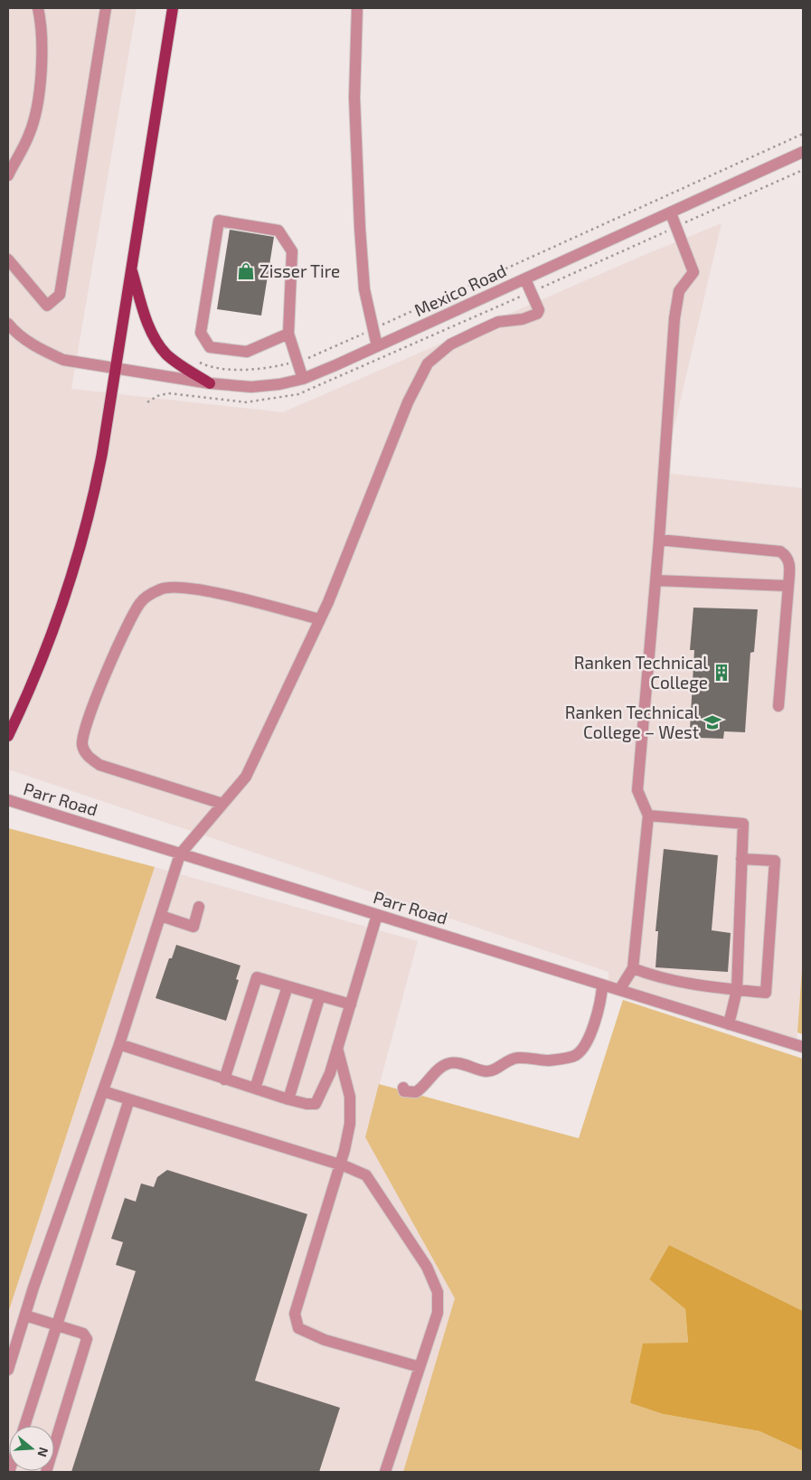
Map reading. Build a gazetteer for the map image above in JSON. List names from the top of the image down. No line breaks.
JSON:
{"streets":{"street":["Mexico Road","Parr Road"]},"places":{"shop":["Zisser Tire"],"building":["Ranken Technical College"],"school or university":["Ranken Technical College – West"]},"north":"right"}
